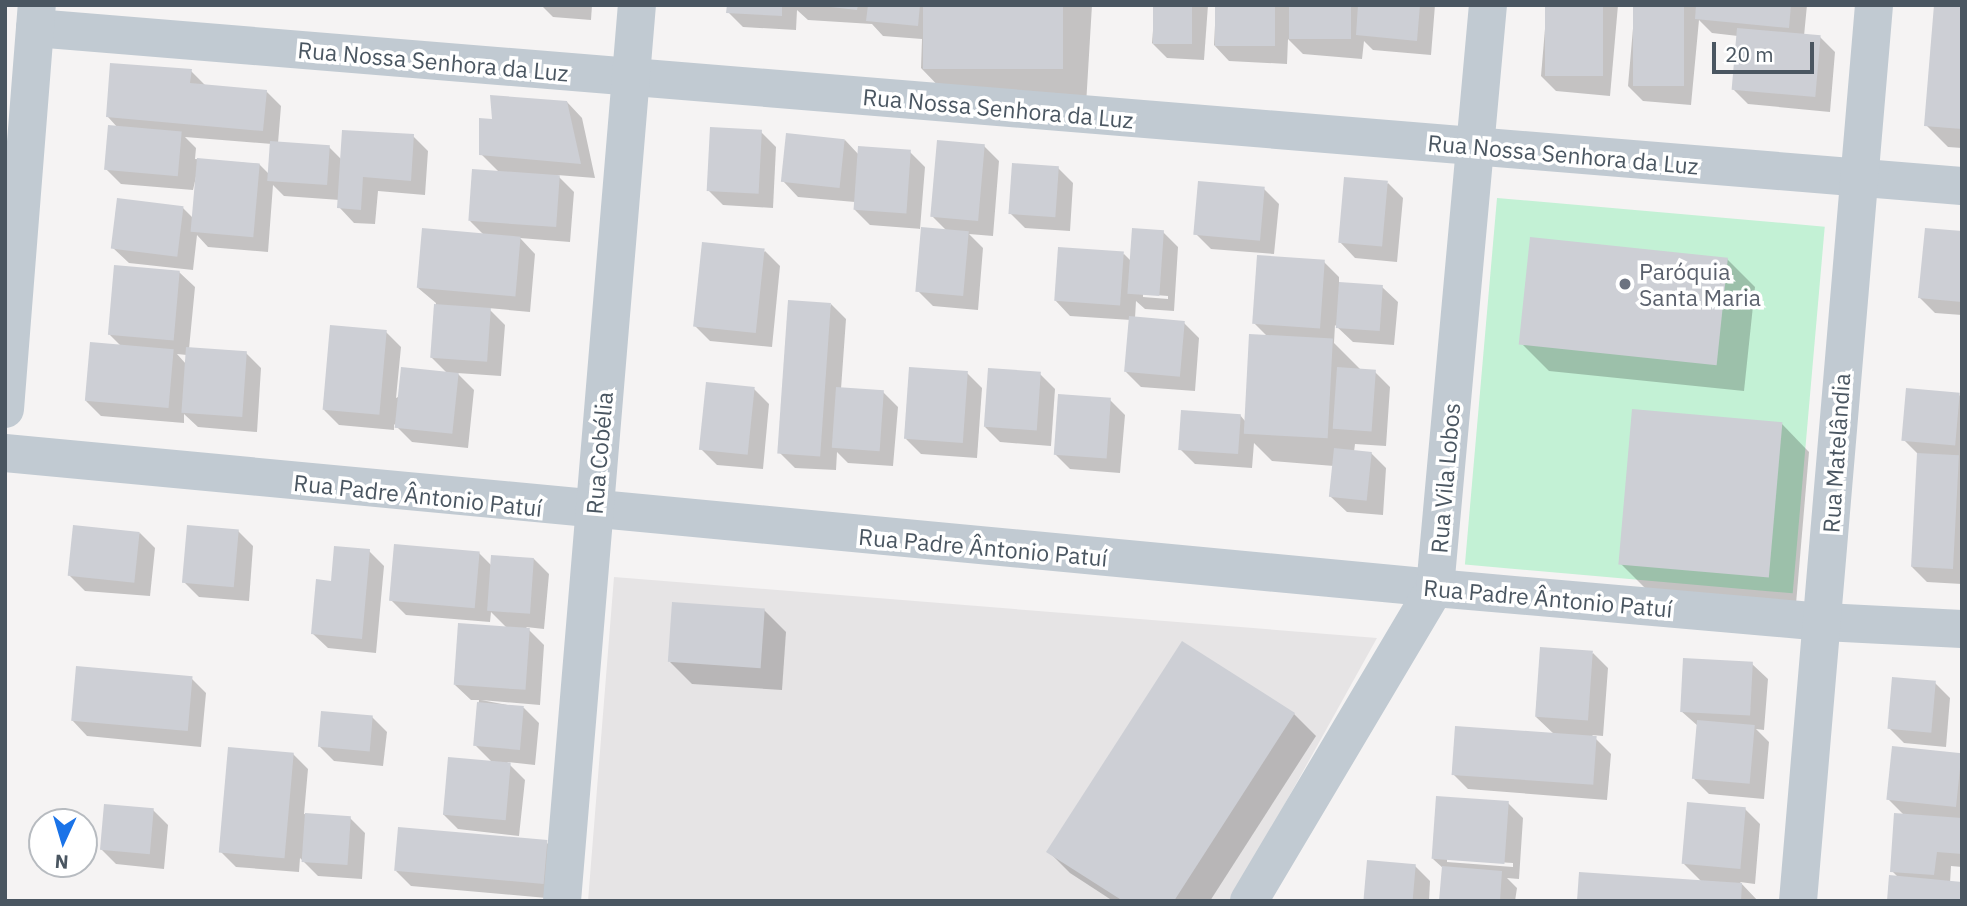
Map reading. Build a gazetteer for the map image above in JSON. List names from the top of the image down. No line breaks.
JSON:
{"streets":{"street":["Rua Nossa Senhora da Luz","Rua Cobélia","Rua Matelândia","Rua Vila Lobos","Rua Padre Ântonio Patuí"]},"crossings":[["Rua Nossa Senhora da Luz","Rua Cobélia"],["Rua Nossa Senhora da Luz","Rua Matelândia"],["Rua Nossa Senhora da Luz","Rua Vila Lobos"],["Rua Cobélia","Rua Padre Ântonio Patuí"],["Rua Matelândia","Rua Padre Ântonio Patuí"],["Rua Vila Lobos","Rua Padre Ântonio Patuí"]],"places":["Paróquia Santa Maria"],"scale_bar":"20 m","north":"bottom"}
